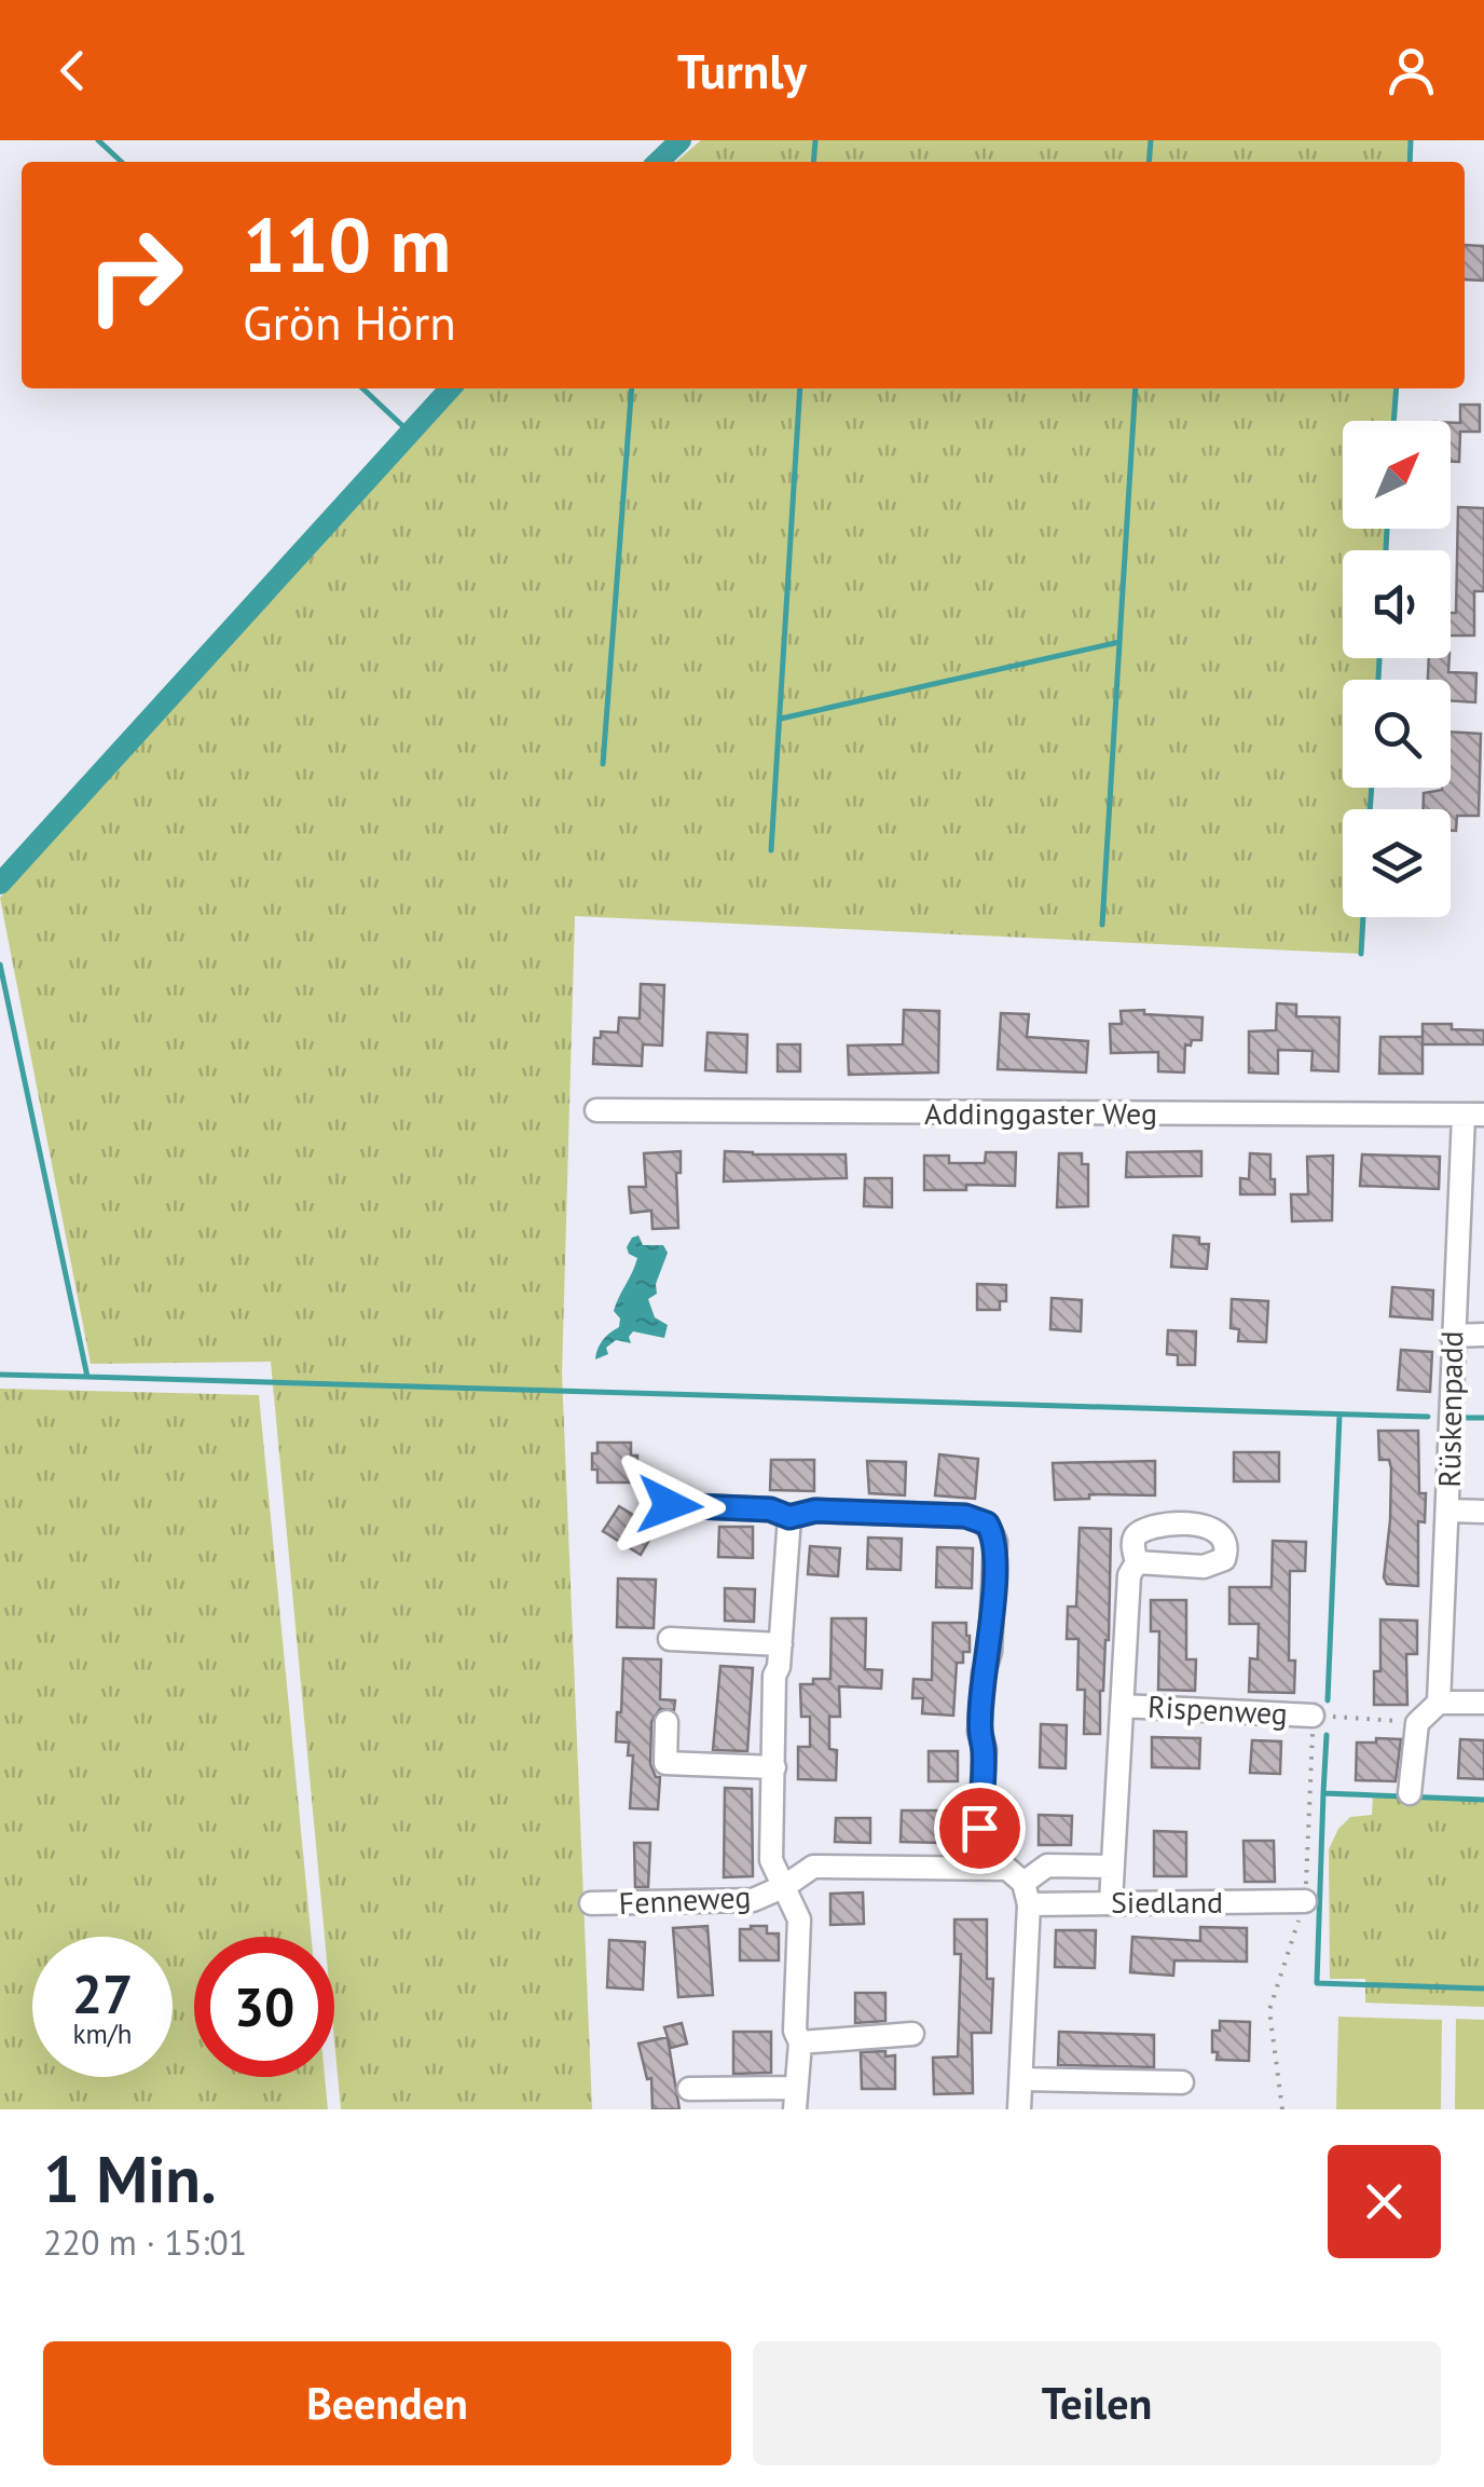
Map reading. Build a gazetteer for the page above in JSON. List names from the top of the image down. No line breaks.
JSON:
{"streets":{"street":["Addinggaster Weg","Rüskenpadd","Rispenweg","Fenneweg","Siedland"]},"crossings":[["Addinggaster Weg","Rüskenpadd"],["Rispenweg","Siedland"],["Fenneweg","Siedland"]],"north":"top right","page":{"header":"Turnly","turn":["110 m","Grön Hörn"],"speed":"27 km/h","limit":"30","heading":["1 Min.","220 m · 15:01"],"buttons":["Beenden","Teilen"]}}
